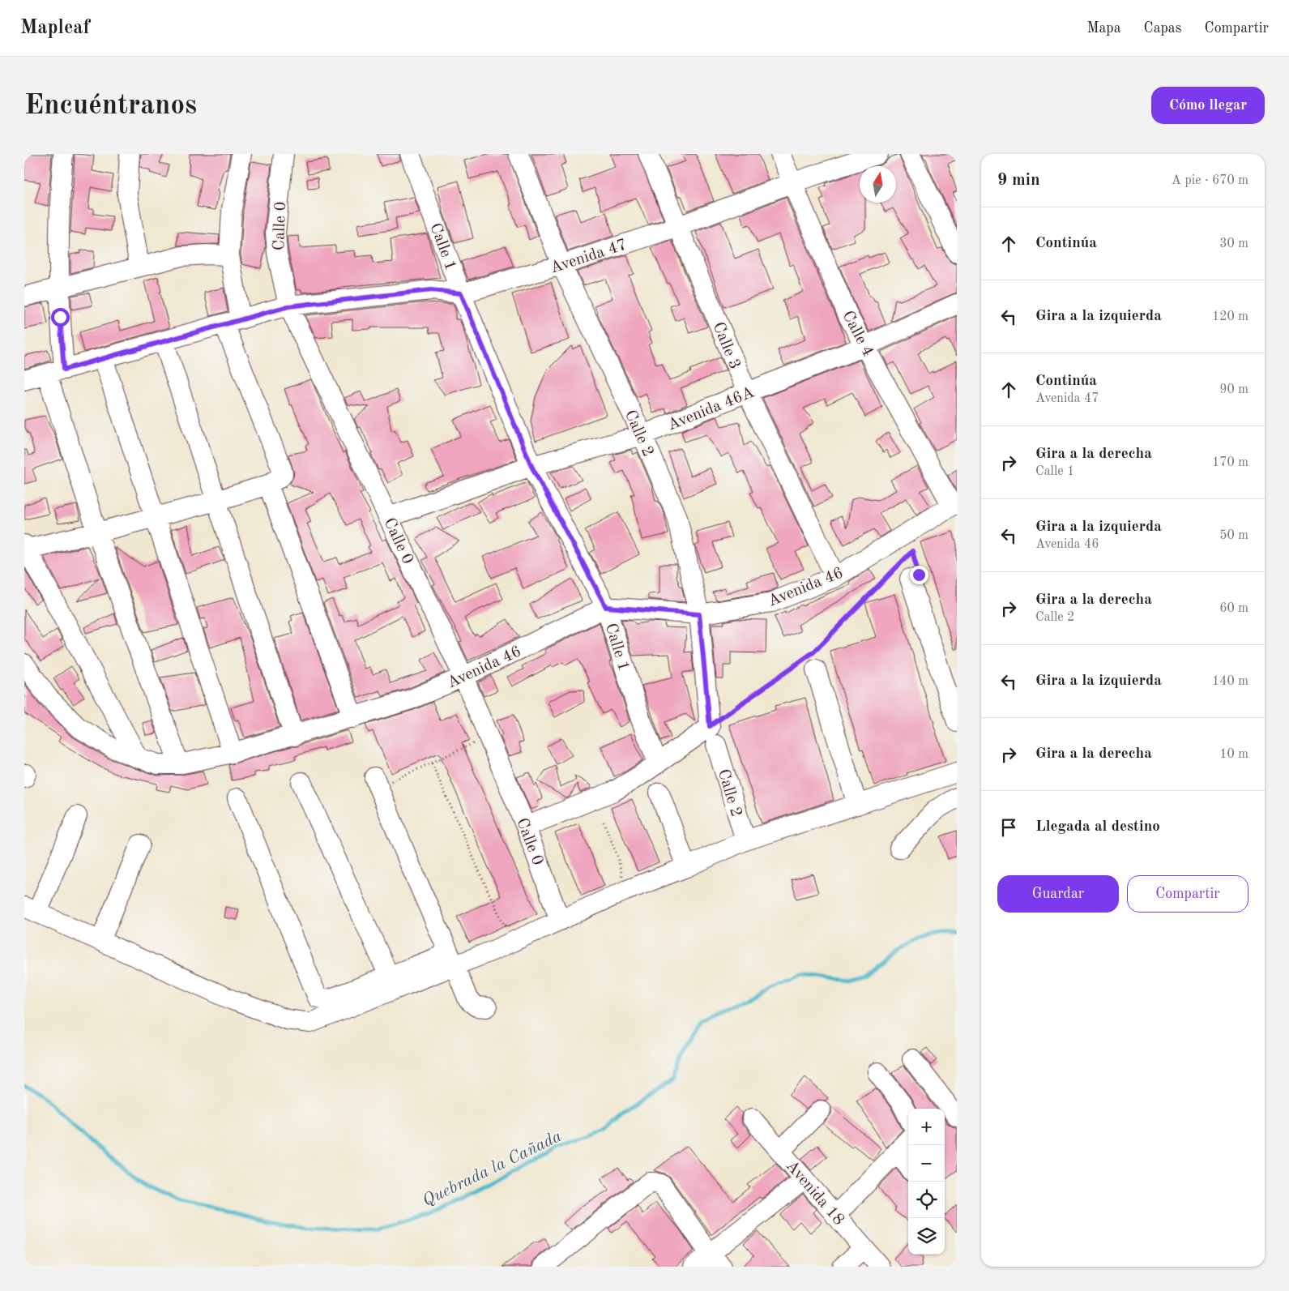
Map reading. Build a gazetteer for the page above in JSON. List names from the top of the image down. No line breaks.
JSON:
{"streets":{"street":["Calle 0","Calle 1","Avenida 47","Calle 4","Calle 3","Avenida 46A","Calle 2","Avenida 46","Avenida 18"]},"crossings":[["Calle 0","Avenida 47"],["Calle 0","Avenida 46A"],["Calle 0","Avenida 46"],["Calle 1","Avenida 47"],["Calle 1","Avenida 46A"],["Calle 1","Avenida 46"],["Avenida 47","Calle 4"],["Avenida 47","Calle 3"],["Avenida 47","Calle 2"],["Calle 4","Avenida 46A"],["Calle 4","Avenida 46"],["Calle 3","Avenida 46A"],["Calle 3","Avenida 46"],["Avenida 46A","Calle 2"],["Calle 2","Avenida 46"]],"water":["Quebrada la Cañada"],"north":"top","page":{"header":"Mapleaf","nav":["Mapa","Capas","Compartir"],"buttons":["Cómo llegar",["Guardar","Compartir"]],"title":"Encuéntranos","heading":["9 min","A pie · 670 m"],"list":[["Continúa","30 m"],["Gira a la izquierda","120 m"],["Continúa","Avenida 47","90 m"],["Gira a la derecha","Calle 1","170 m"],["Gira a la izquierda","Avenida 46","50 m"],["Gira a la derecha","Calle 2","60 m"],["Gira a la izquierda","140 m"],["Gira a la derecha","10 m"],"Llegada al destino"],"map_buttons":["+","−"]}}
